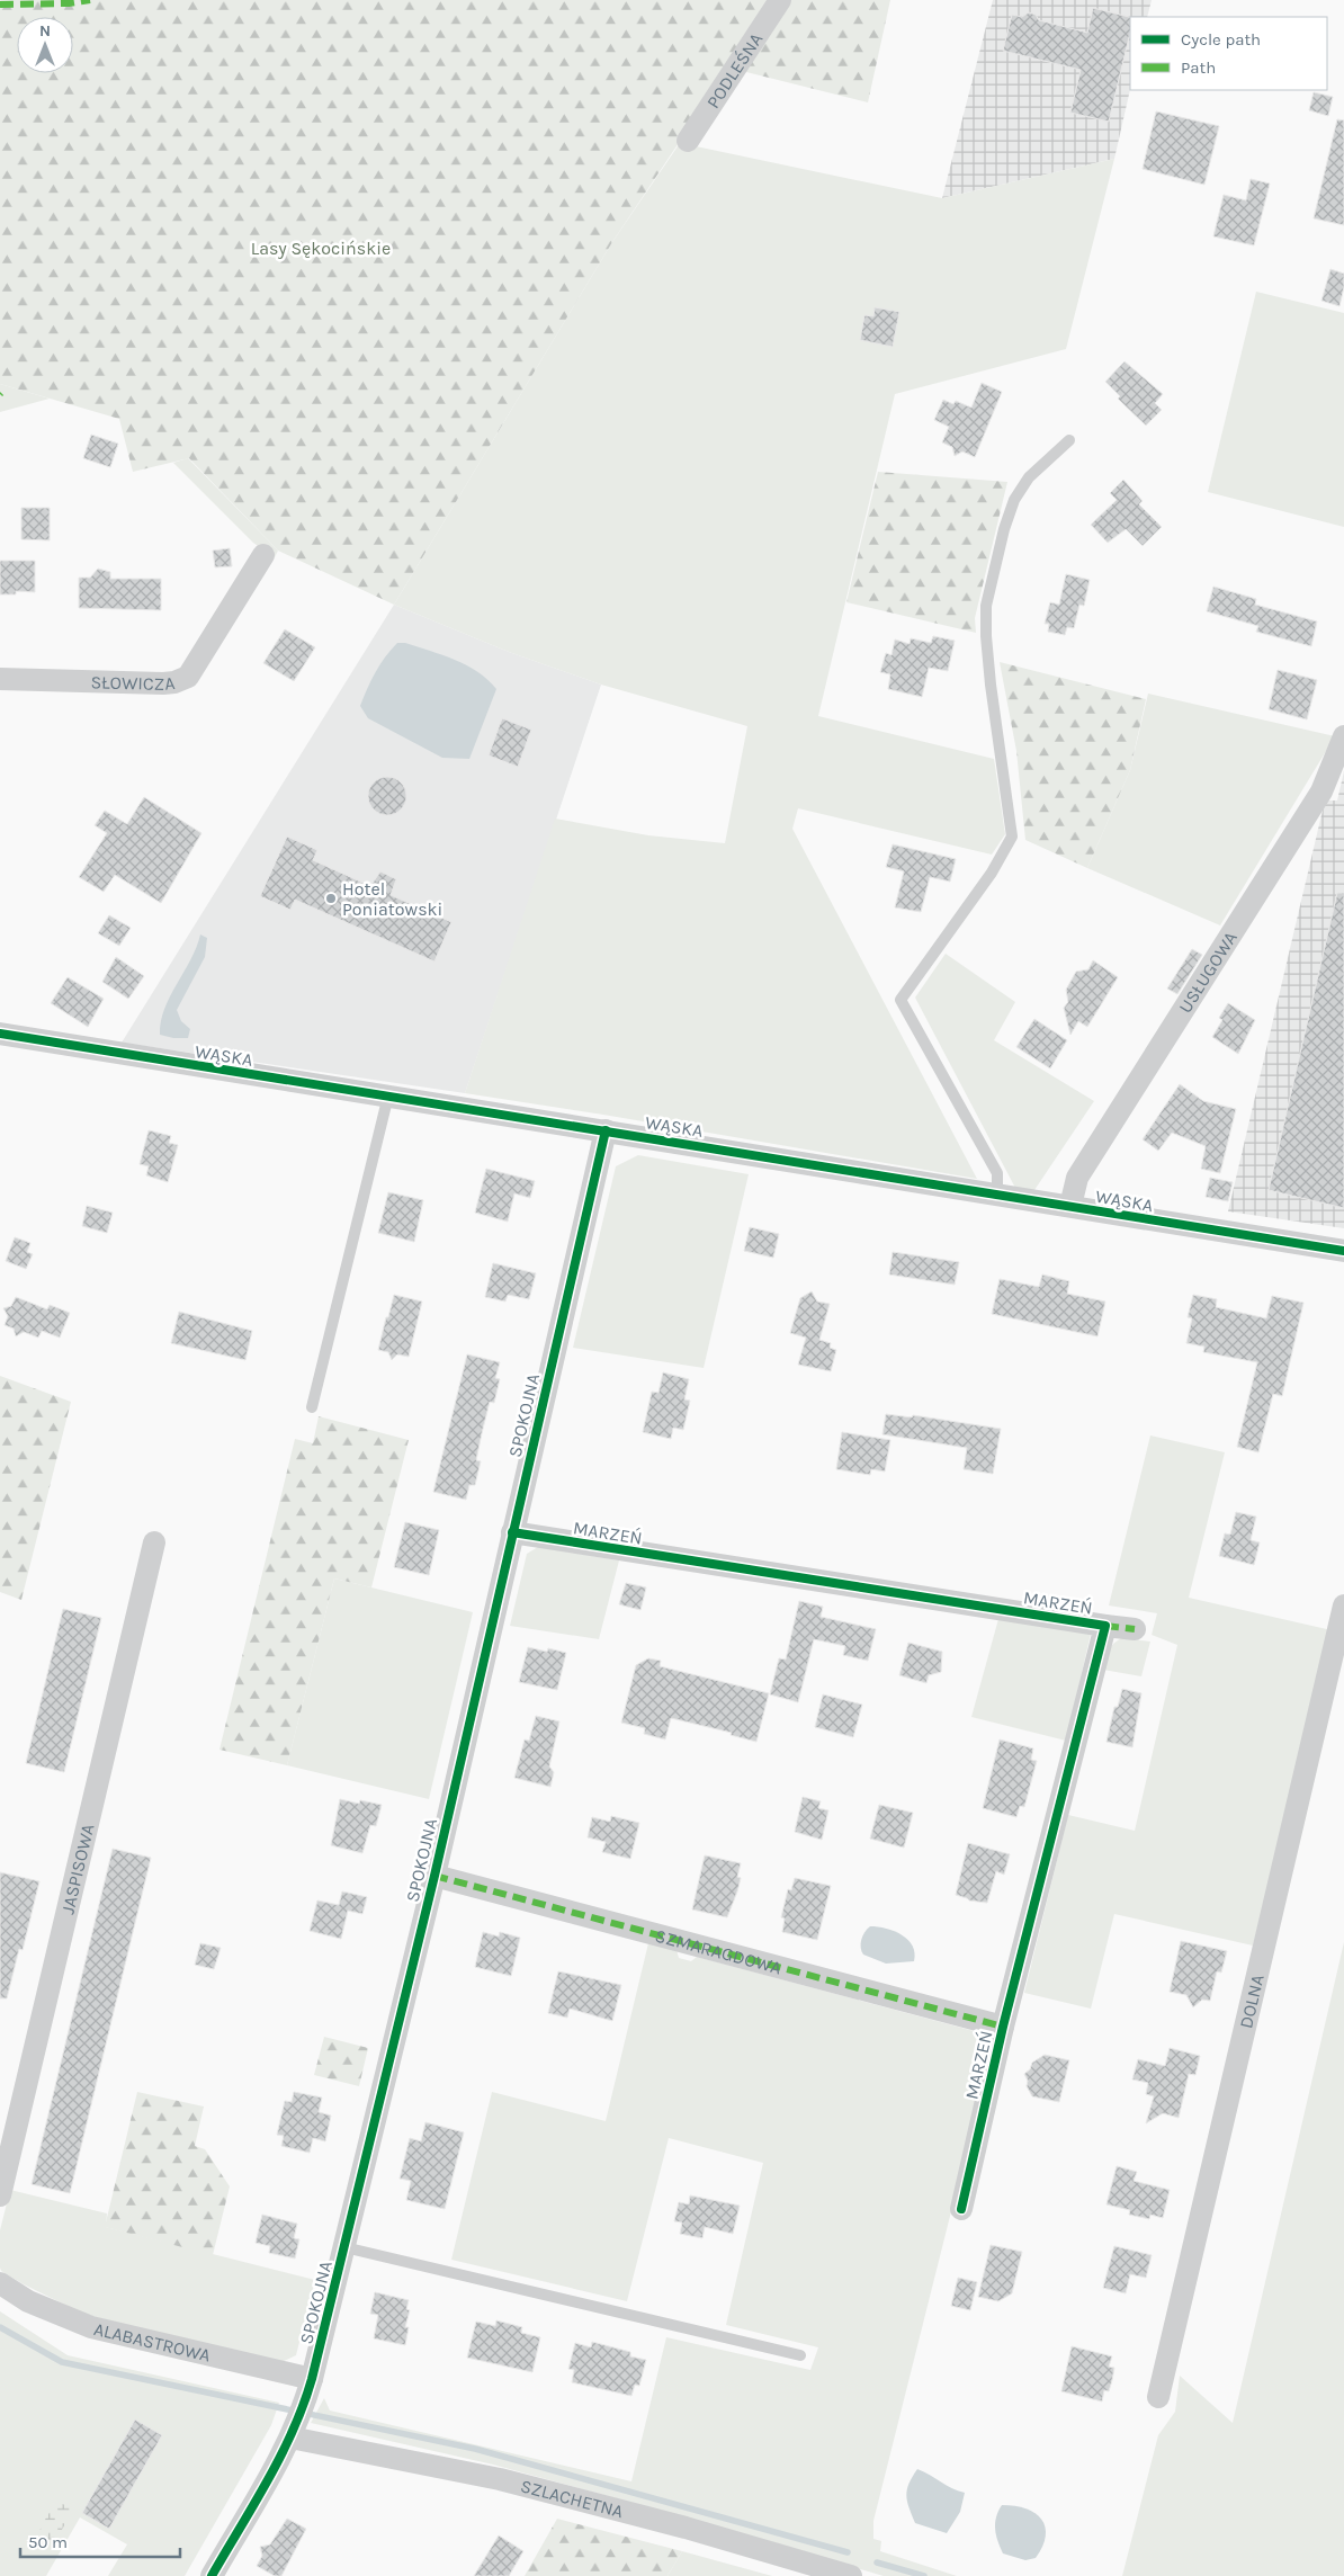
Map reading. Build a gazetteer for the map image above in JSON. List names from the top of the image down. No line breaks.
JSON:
{"streets":{"street":["PODLEŚNA","SŁOWICZA","USŁUGOWA","WĄSKA","SPOKOJNA","MARZEŃ","JASPISOWA","SZMARAGDOWA","DOLNA","ALABASTROWA","SZLACHETNA"]},"crossings":[["USŁUGOWA","WĄSKA"],["WĄSKA","SPOKOJNA"],["SPOKOJNA","MARZEŃ"],["SPOKOJNA","SZMARAGDOWA"],["SPOKOJNA","ALABASTROWA"],["SPOKOJNA","SZLACHETNA"],["MARZEŃ","SZMARAGDOWA"]],"parks":["Lasy Sękocińskie"],"places":["Hotel Poniatowski"],"legend":["Cycle path","Path"],"scale_bar":"50 m","north":"top"}
